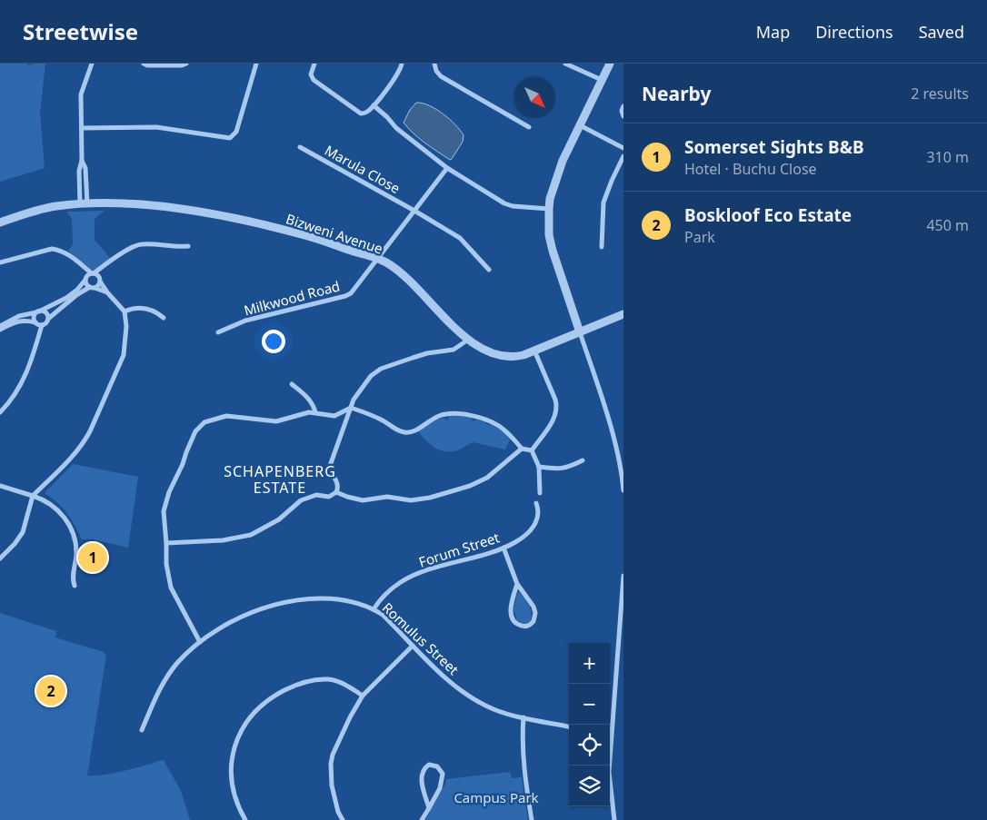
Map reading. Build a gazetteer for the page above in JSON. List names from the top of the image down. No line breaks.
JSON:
{"streets":{"street":["Marula Close","Bizweni Avenue","Milkwood Road","Forum Street","Romulus Street"]},"crossings":[["Marula Close","Milkwood Road"],["Bizweni Avenue","Milkwood Road"],["Forum Street","Romulus Street"]],"districts":["SCHAPENBERG ESTATE"],"parks":["Campus Park"],"north":"bottom right","page":{"header":"Streetwise","nav":["Map","Directions","Saved"],"heading":["Nearby","2 results"],"list":[{"mark":"1","name":"Somerset Sights B&B","note":"Hotel · Buchu Close","value":"310 m"},{"mark":"2","name":"Boskloof Eco Estate","note":"Park","value":"450 m"}],"pins":["1","2"],"map_buttons":["+","−"]}}
